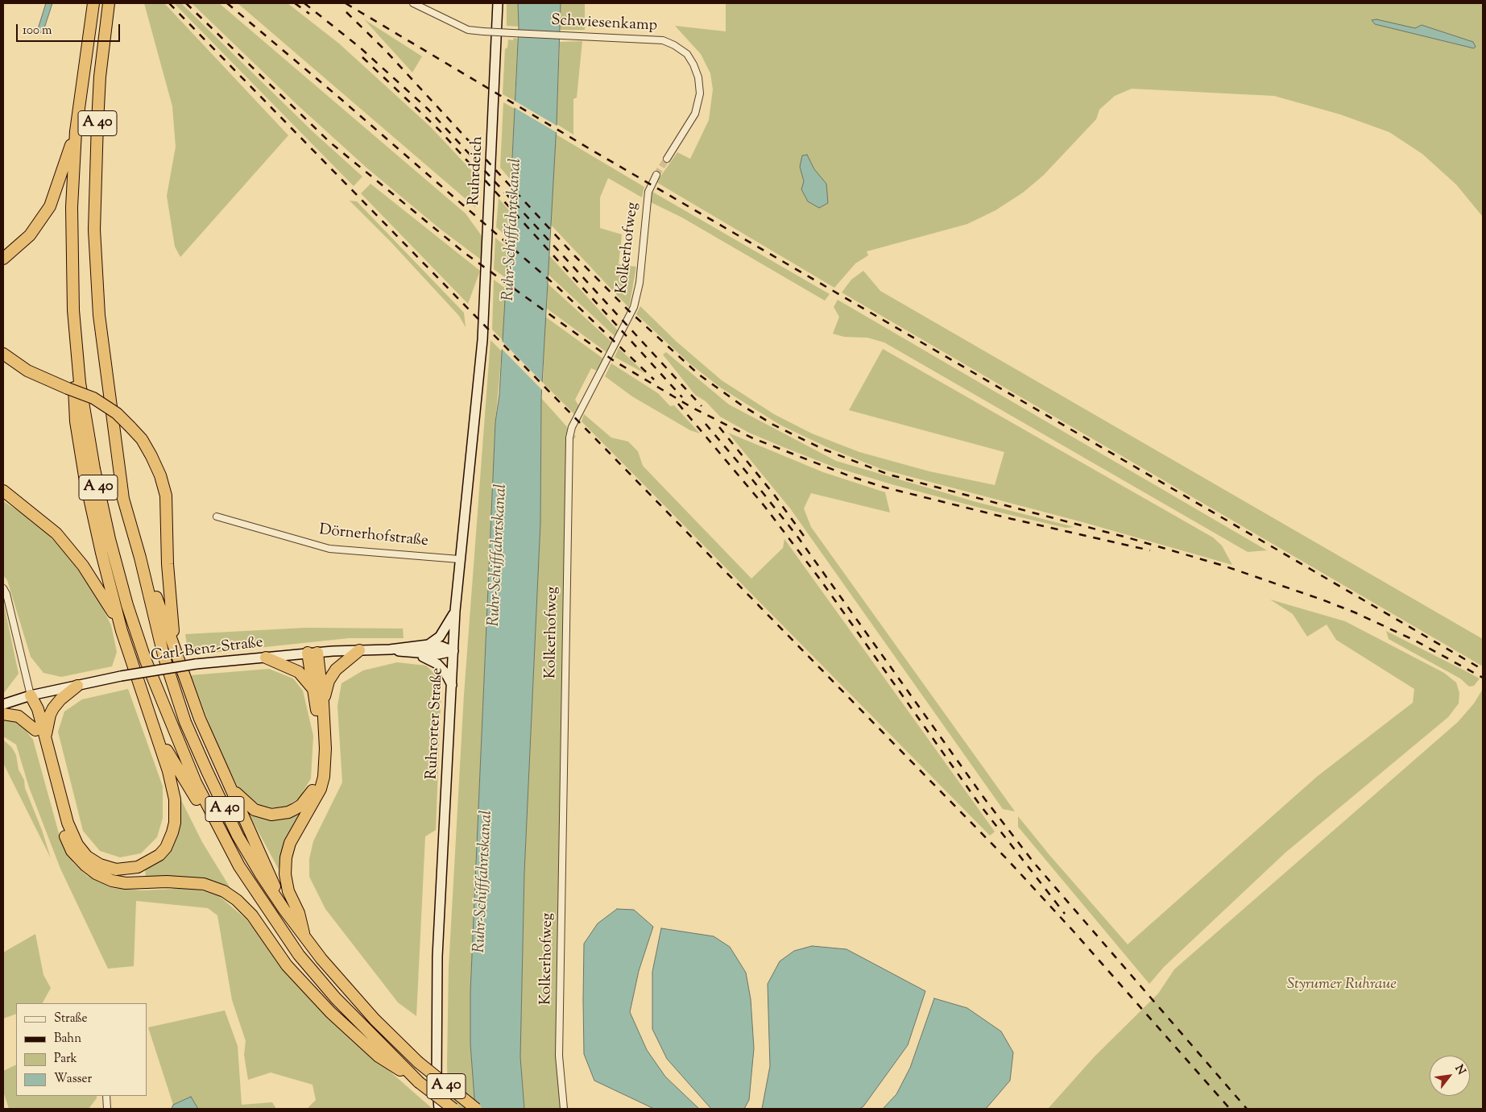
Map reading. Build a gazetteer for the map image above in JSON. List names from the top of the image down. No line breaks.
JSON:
{"streets":{"highway":["A 40"],"main road":["Ruhrdeich","Carl-Benz-Straße","Ruhrorter Straße"],"street":["Schwiesenkamp","Kolkerhofweg","Dörnerhofstraße"]},"crossings":[["Ruhrdeich","Ruhrorter Straße"],["Dörnerhofstraße","Ruhrorter Straße"],["Carl-Benz-Straße","Ruhrorter Straße"]],"water":["Ruhr-Schifffahrtskanal"],"parks":["Styrumer Ruhraue"],"legend":["Straße","Bahn","Park","Wasser"],"scale_bar":"100 m","north":"top right"}
